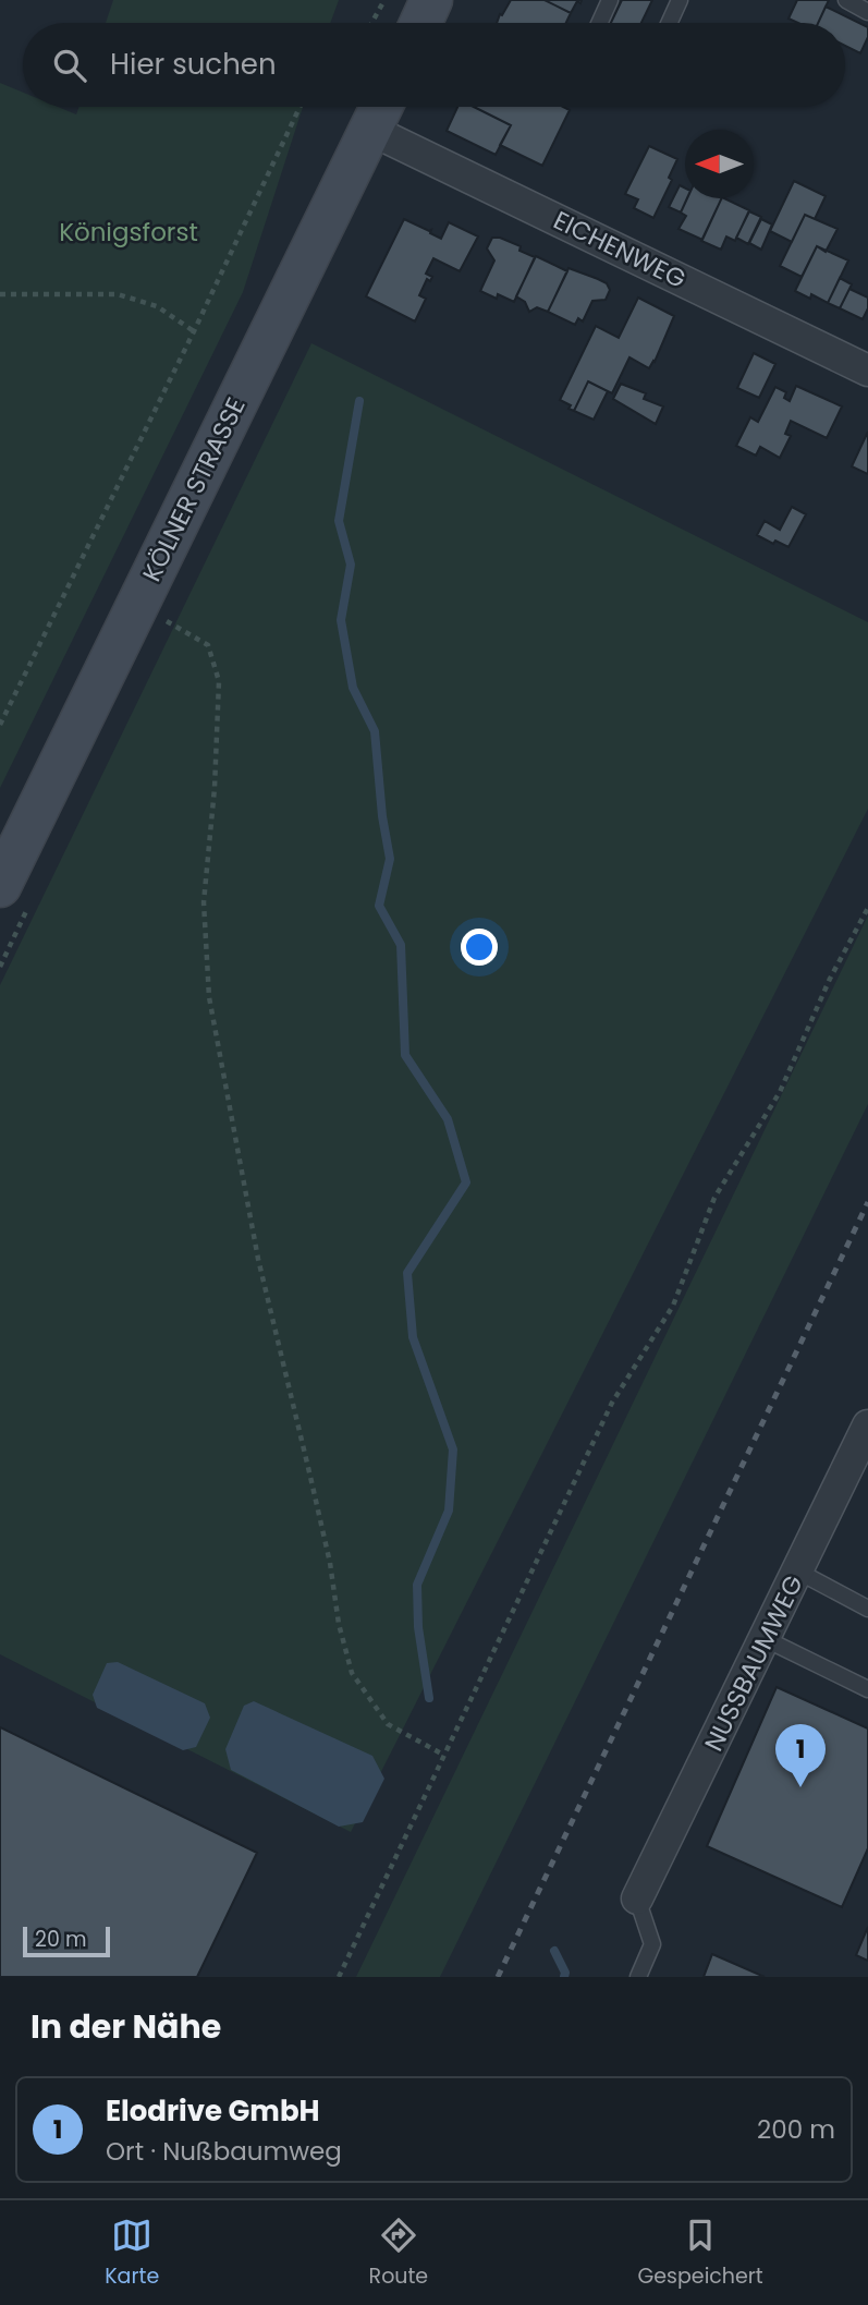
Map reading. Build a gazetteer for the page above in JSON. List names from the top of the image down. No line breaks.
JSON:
{"streets":{"main road":["KÖLNER STRASSE"],"street":["EICHENWEG","NUSSBAUMWEG"]},"crossings":[["EICHENWEG","KÖLNER STRASSE"]],"parks":["Königsforst"],"scale_bar":"20 m","north":"left","page":{"search":"Hier suchen","pins":"1","scale":"20 m","heading":"In der Nähe","list":[{"mark":"1","name":"Elodrive GmbH","note":"Ort · Nußbaumweg","value":"200 m"}],"nav":["Karte","Route","Gespeichert"]}}
